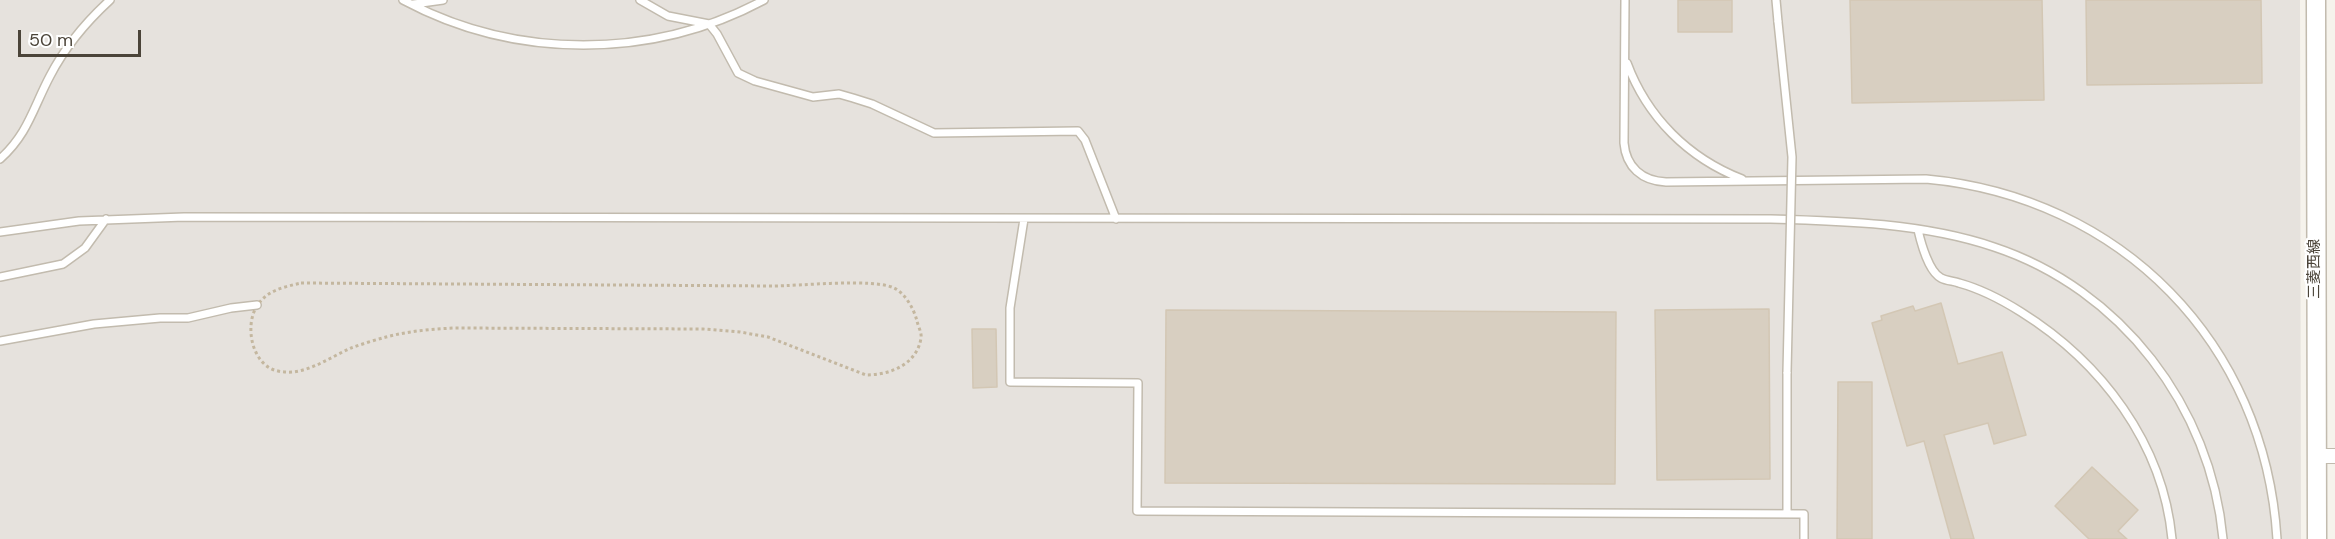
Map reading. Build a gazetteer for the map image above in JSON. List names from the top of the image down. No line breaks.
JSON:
{"streets":{"street":["三菱西線"]},"scale_bar":"50 m"}
